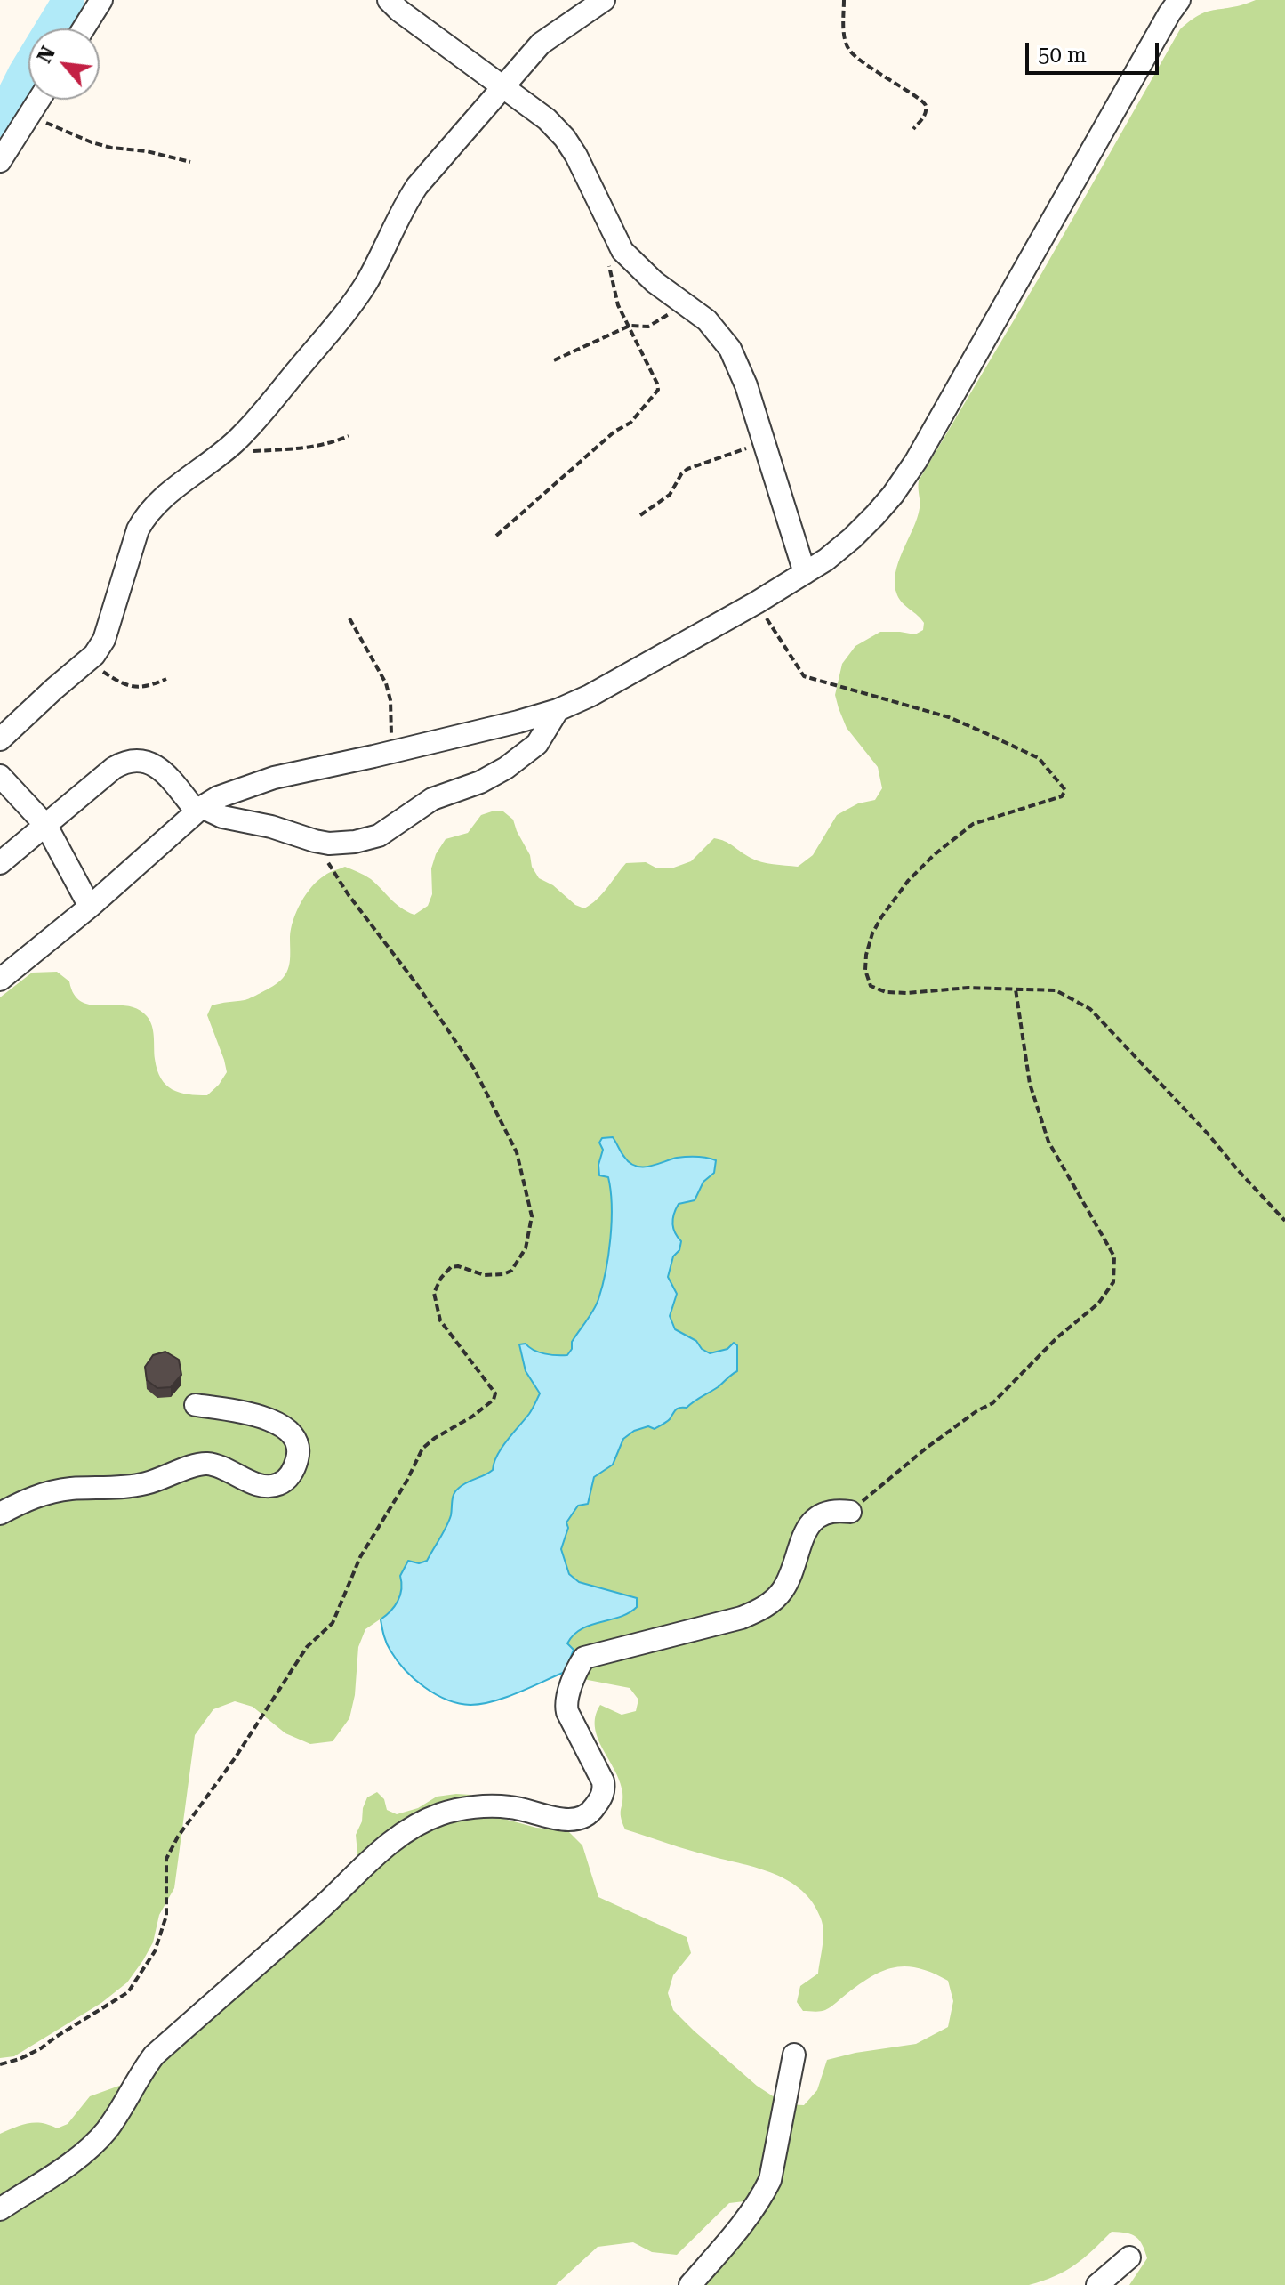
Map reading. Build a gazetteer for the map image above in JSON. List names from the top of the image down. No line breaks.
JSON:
{"scale_bar":"50 m","north":"top left"}
